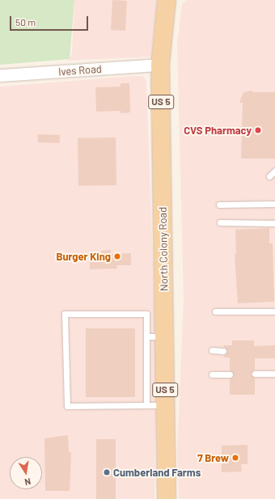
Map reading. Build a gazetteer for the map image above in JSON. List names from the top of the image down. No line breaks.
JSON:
{"streets":{"main road":["US 5","North Colony Road"],"street":["Ives Road"]},"crossings":[["Ives Road","North Colony Road"]],"places":["CVS Pharmacy","Burger King","7 Brew","Cumberland Farms"],"scale_bar":"50 m","north":"bottom"}
